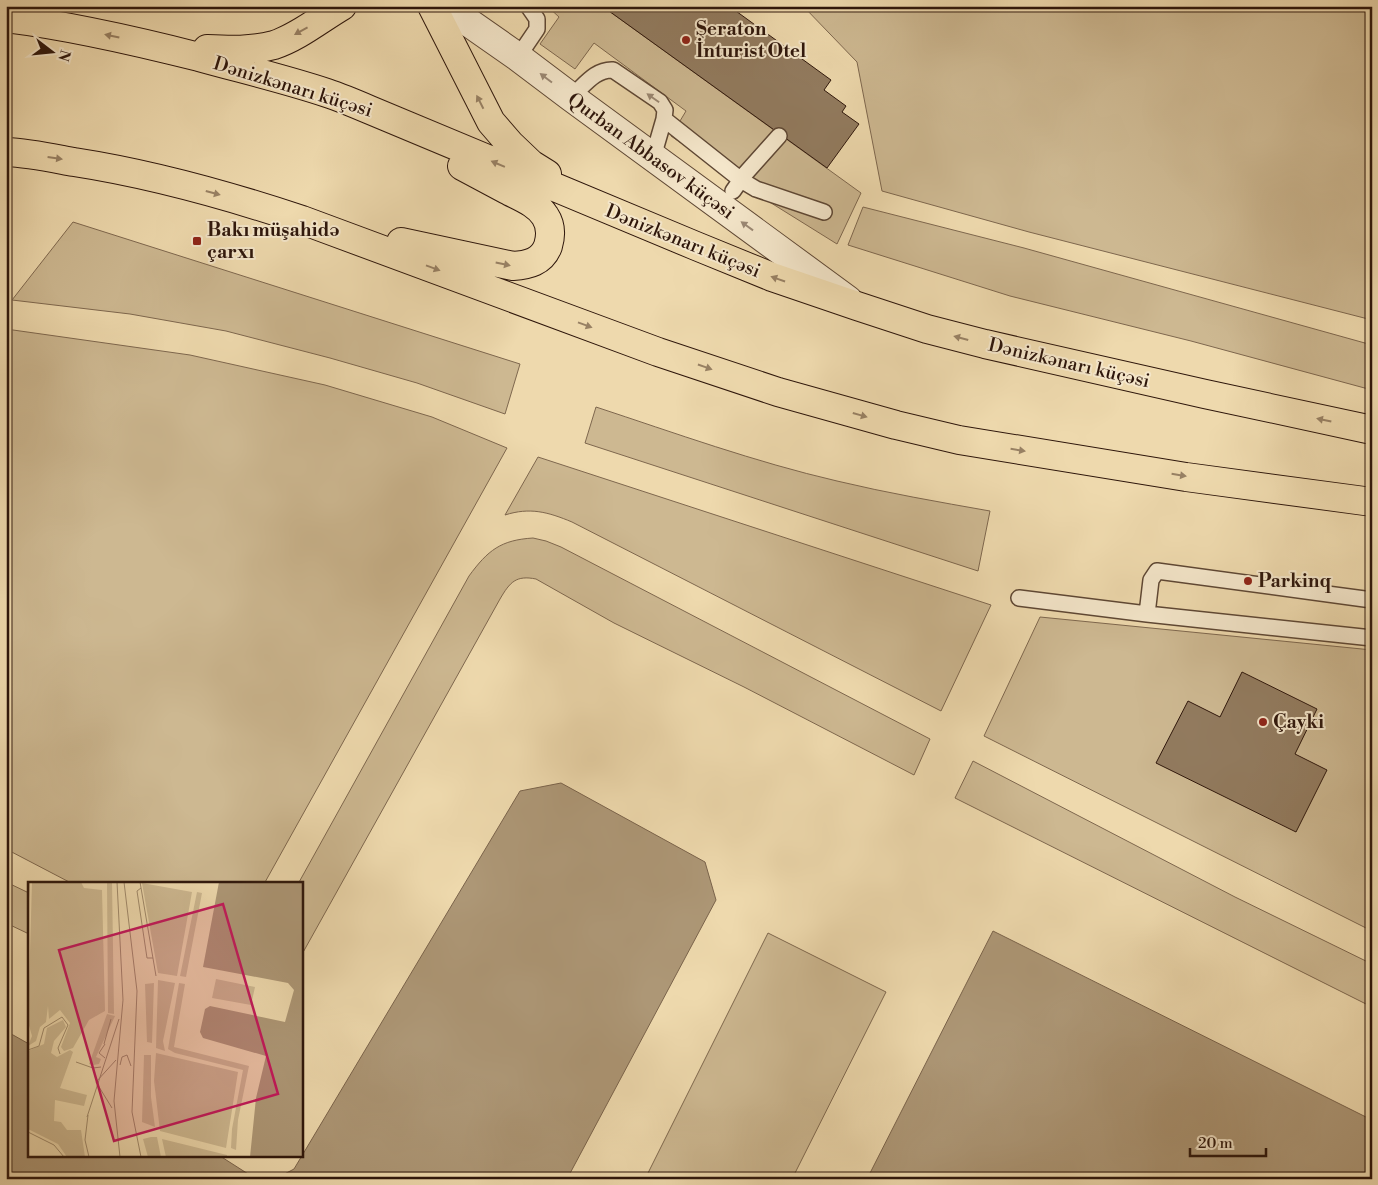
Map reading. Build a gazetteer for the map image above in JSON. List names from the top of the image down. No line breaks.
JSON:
{"streets":{"highway":["Dənizkənarı küçəsi"],"street":["Qurban Abbasov küçəsi"]},"crossings":[["Dənizkənarı küçəsi","Qurban Abbasov küçəsi"]],"one_way":["Qurban Abbasov küçəsi"],"places":{"other":["Şeraton İnturist Otel","Parkinq","Çayki"],"transit":["Bakı müşahidə çarxı"]},"scale_bar":"20 m","north":"right"}
